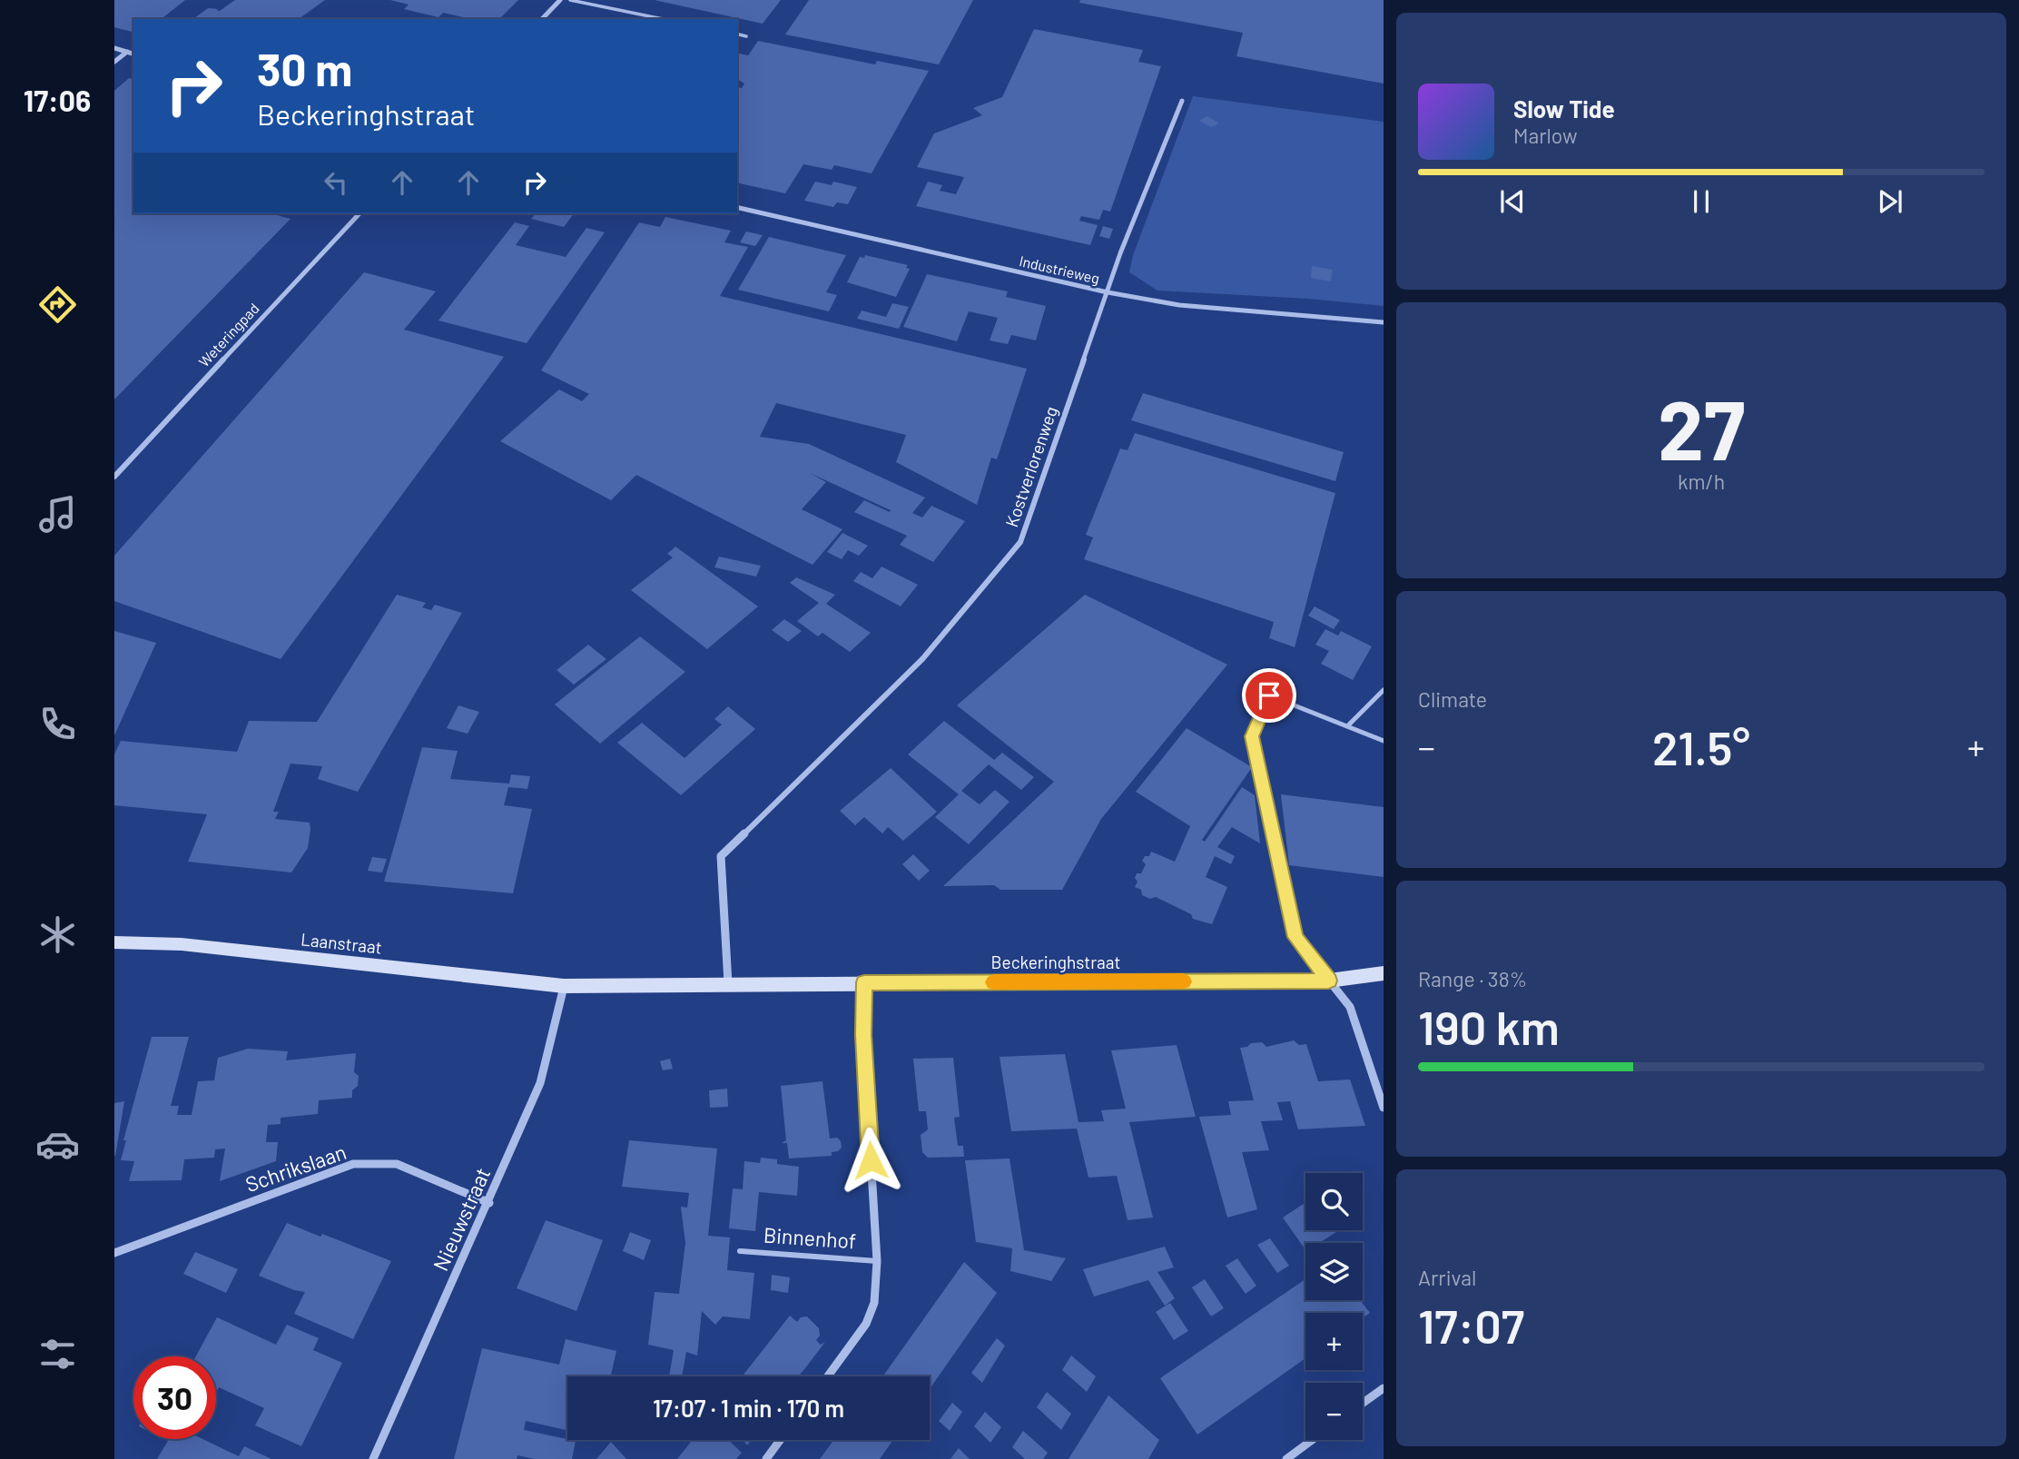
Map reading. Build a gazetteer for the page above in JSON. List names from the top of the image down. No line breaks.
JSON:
{"streets":{"street":["Industrieweg","Weteringpad","Kostverlorenweg","Laanstraat","Beckeringhstraat","Schrikslaan","Nieuwstraat","Binnenhof"]},"crossings":[["Industrieweg","Kostverlorenweg"],["Kostverlorenweg","Beckeringhstraat"],["Laanstraat","Beckeringhstraat"],["Laanstraat","Nieuwstraat"],["Beckeringhstraat","Nieuwstraat"],["Beckeringhstraat","Binnenhof"],["Schrikslaan","Nieuwstraat"]],"page":{"tabs":"17:06","turn":["30 m","Beckeringhstraat"],"song":["Slow Tide","Marlow"],"tile":[["27","km/h"],"Climate",["Range · 38%","190 km"],["Arrival","17:07"]],"heat":["−","21.5°","+"],"map_buttons":["+","−"],"limit":"30","trip":"17:07 · 1 min · 170 m"}}
